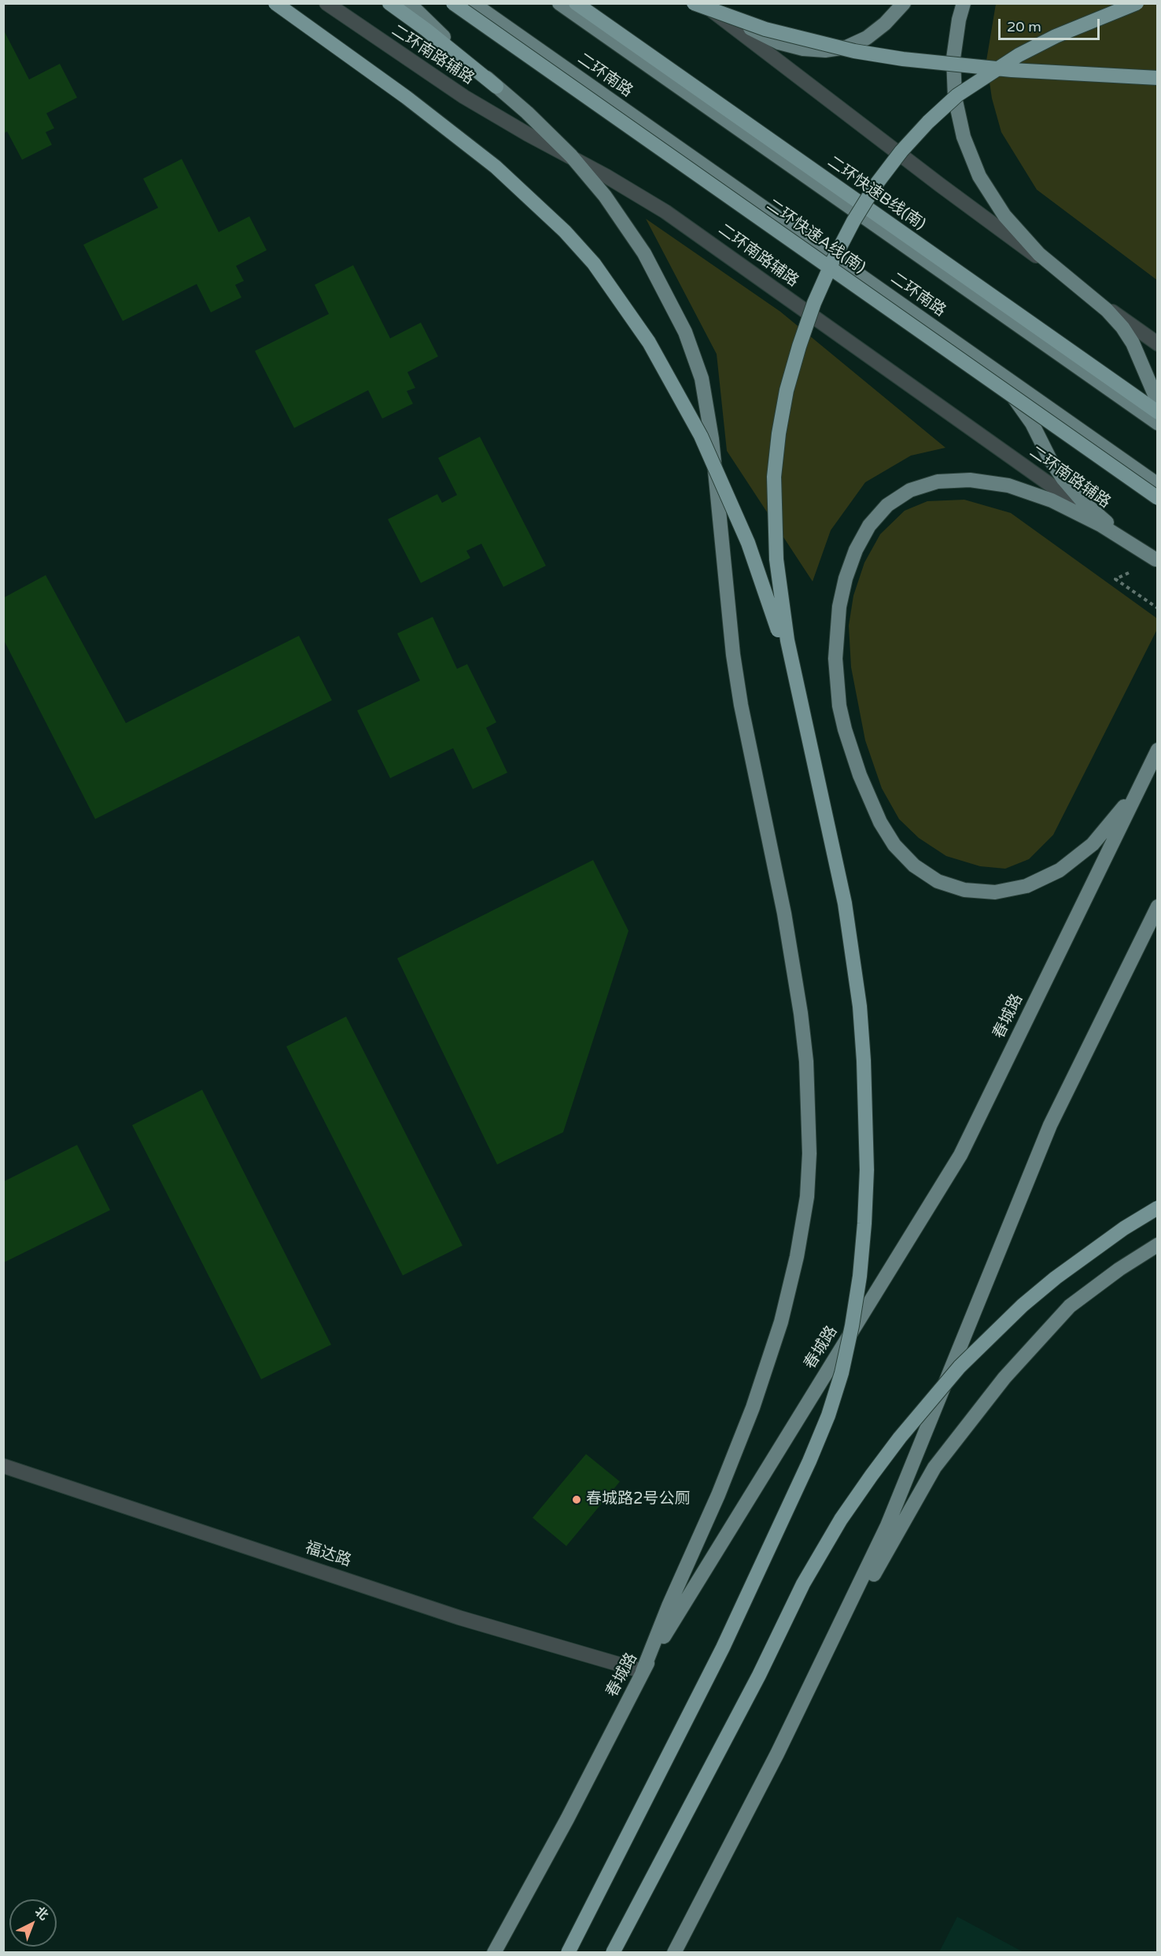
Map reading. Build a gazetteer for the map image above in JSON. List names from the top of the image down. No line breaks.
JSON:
{"streets":{"highway":["二环快速B线(南)","二环快速A线(南)"],"main road":["二环南路","春城路"],"street":["二环南路辅路","福达路"]},"crossings":[["春城路","福达路"]],"places":["春城路2号公厕"],"scale_bar":"20 m","north":"top right"}
